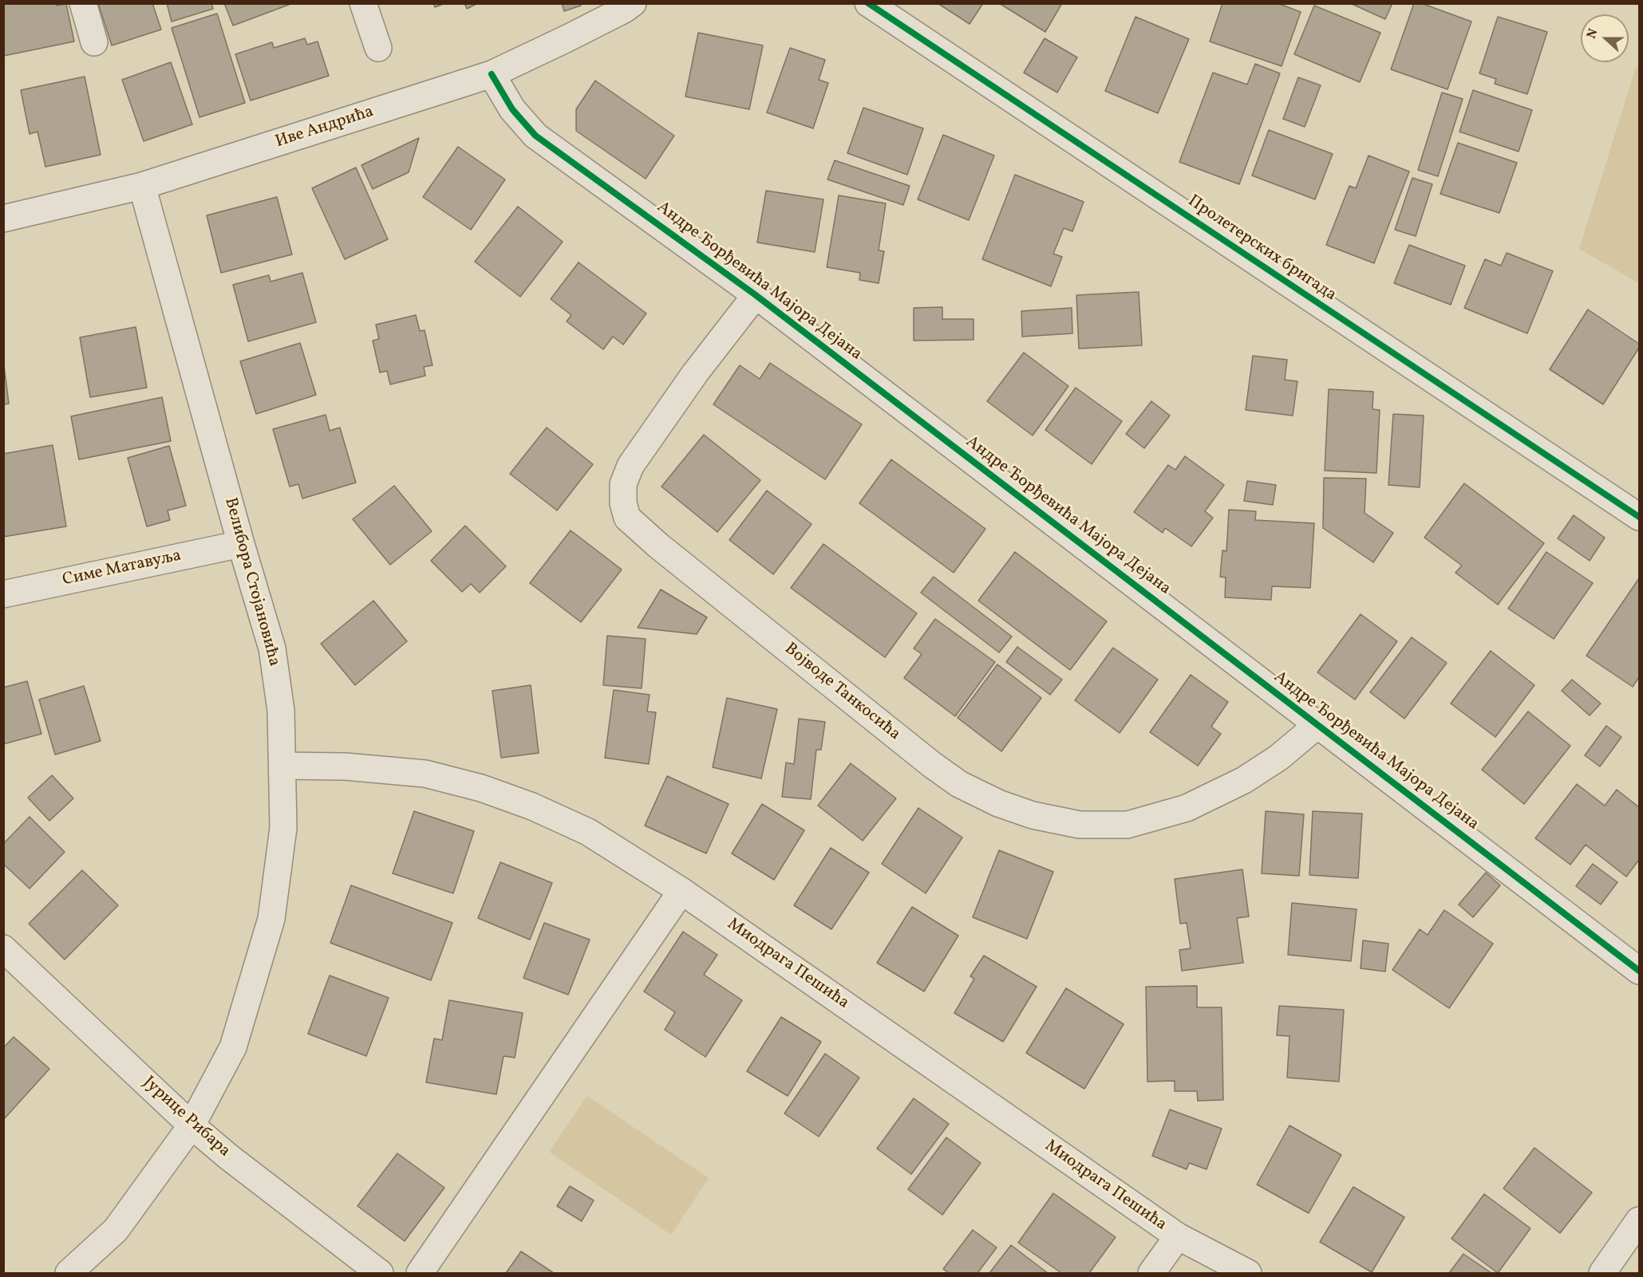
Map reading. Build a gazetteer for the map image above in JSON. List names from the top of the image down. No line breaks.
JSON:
{"streets":{"street":["Иве Андрића","Пролетерских бригада","Андре Ђорђевића Мајора Дејана","Симе Матавуља","Велибора Стојановића","Војводе Танкосића","Миодрага Пешића","Јурице Рибара"]},"crossings":[["Иве Андрића","Андре Ђорђевића Мајора Дејана"],["Иве Андрића","Велибора Стојановића"],["Андре Ђорђевића Мајора Дејана","Војводе Танкосића"],["Симе Матавуља","Велибора Стојановића"],["Велибора Стојановића","Миодрага Пешића"],["Велибора Стојановића","Јурице Рибара"]],"north":"left"}
